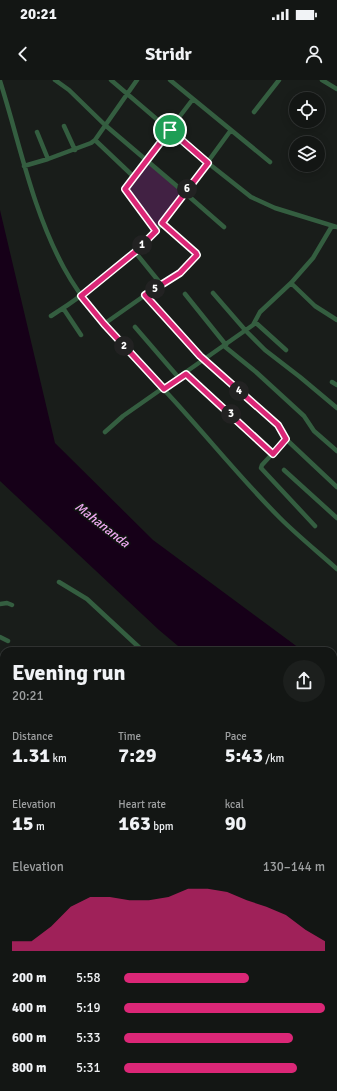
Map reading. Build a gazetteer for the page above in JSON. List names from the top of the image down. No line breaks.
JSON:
{"water":["Mahananda"],"page":{"status":"20:21","header":"Stridr","pins":["6","1","5","2","4","3"],"heading":["Evening run","20:21"],"stats":[["Distance","1.31 km"],["Time","7:29"],["Pace","5:43 /km"],["Elevation","15 m"],["Heart rate","163 bpm"],["kcal","90"]],"chart":["Elevation","130–144 m"],"list":[{"name":"200 m","note":"5:58"},{"name":"400 m","note":"5:19"},{"name":"600 m","note":"5:33"},{"name":"800 m","note":"5:31"}]}}
